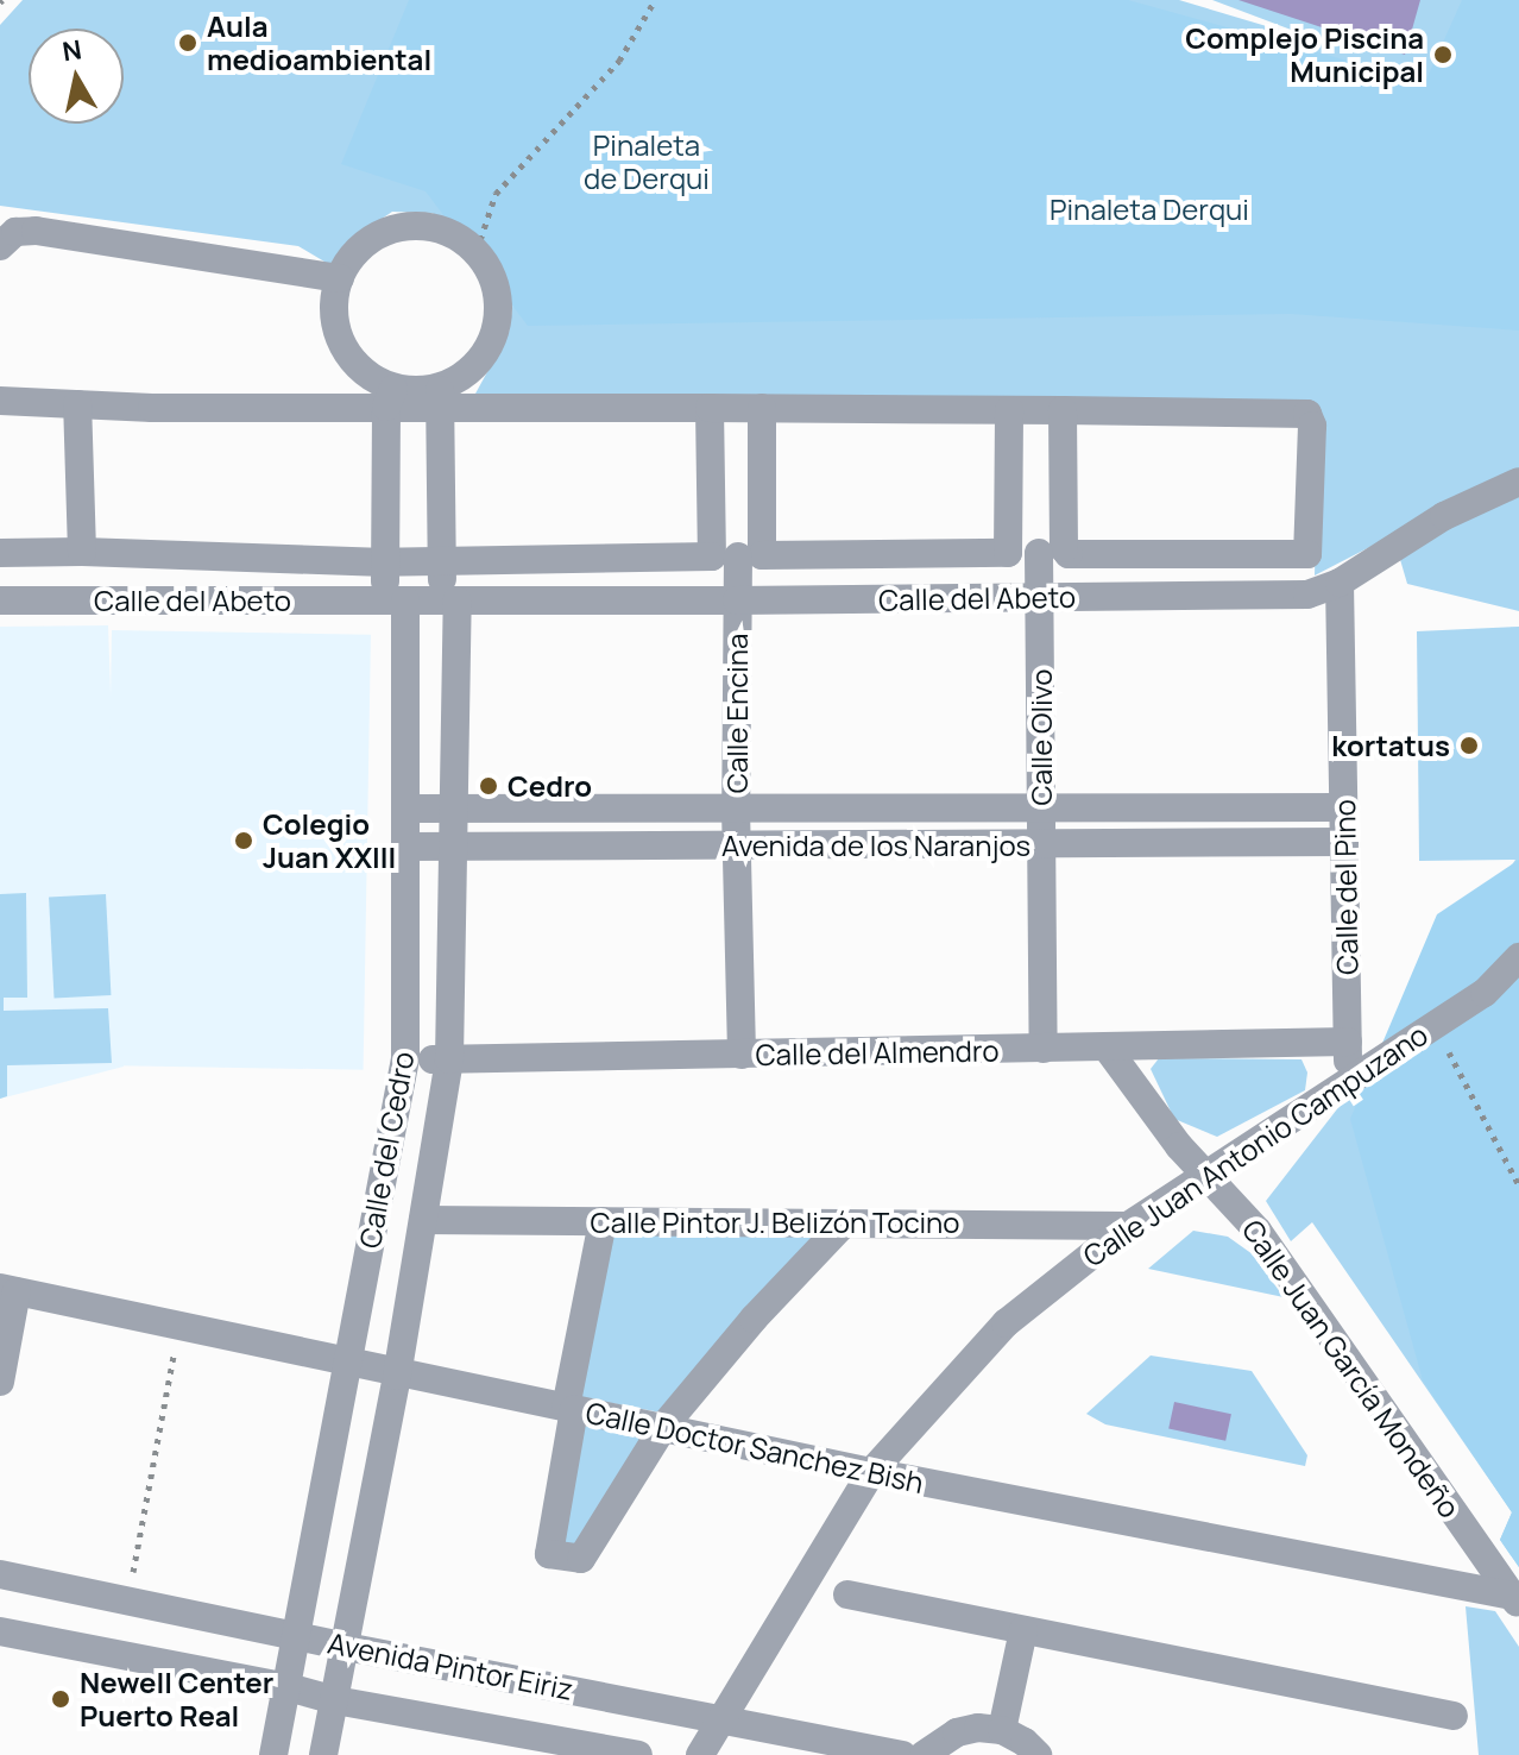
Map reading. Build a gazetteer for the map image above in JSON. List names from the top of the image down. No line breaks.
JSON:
{"streets":{"street":["Calle del Abeto","Calle Encina","Calle Olivo","Avenida de los Naranjos","Calle del Pino","Calle del Almendro","Calle Juan Antonio Campuzano","Calle del Cedro","Calle Pintor J. Belizón Tocino","Calle Juan García Mondeño","Calle Doctor Sanchez Bish","Avenida Pintor Eiriz"]},"crossings":[["Calle del Abeto","Calle Encina"],["Calle del Abeto","Calle Olivo"],["Calle del Abeto","Calle del Pino"],["Calle del Abeto","Calle del Cedro"],["Calle Encina","Avenida de los Naranjos"],["Calle Encina","Calle del Almendro"],["Calle Olivo","Avenida de los Naranjos"],["Calle Olivo","Calle del Almendro"],["Avenida de los Naranjos","Calle del Pino"],["Avenida de los Naranjos","Calle del Cedro"],["Calle del Pino","Calle del Almendro"],["Calle del Pino","Calle Juan Antonio Campuzano"],["Calle del Almendro","Calle del Cedro"],["Calle del Almendro","Calle Juan García Mondeño"],["Calle Juan Antonio Campuzano","Calle Pintor J. Belizón Tocino"],["Calle Juan Antonio Campuzano","Calle Juan García Mondeño"],["Calle Juan Antonio Campuzano","Calle Doctor Sanchez Bish"],["Calle Juan Antonio Campuzano","Avenida Pintor Eiriz"],["Calle del Cedro","Calle Pintor J. Belizón Tocino"],["Calle del Cedro","Calle Doctor Sanchez Bish"],["Calle del Cedro","Avenida Pintor Eiriz"],["Calle Juan García Mondeño","Calle Doctor Sanchez Bish"]],"parks":["Pinaleta de Derqui","Pinaleta Derqui"],"places":["Aula medioambiental","Complejo Piscina Municipal","kortatus","Cedro","Colegio Juan XXIII","Newell Center Puerto Real"],"north":"top"}
